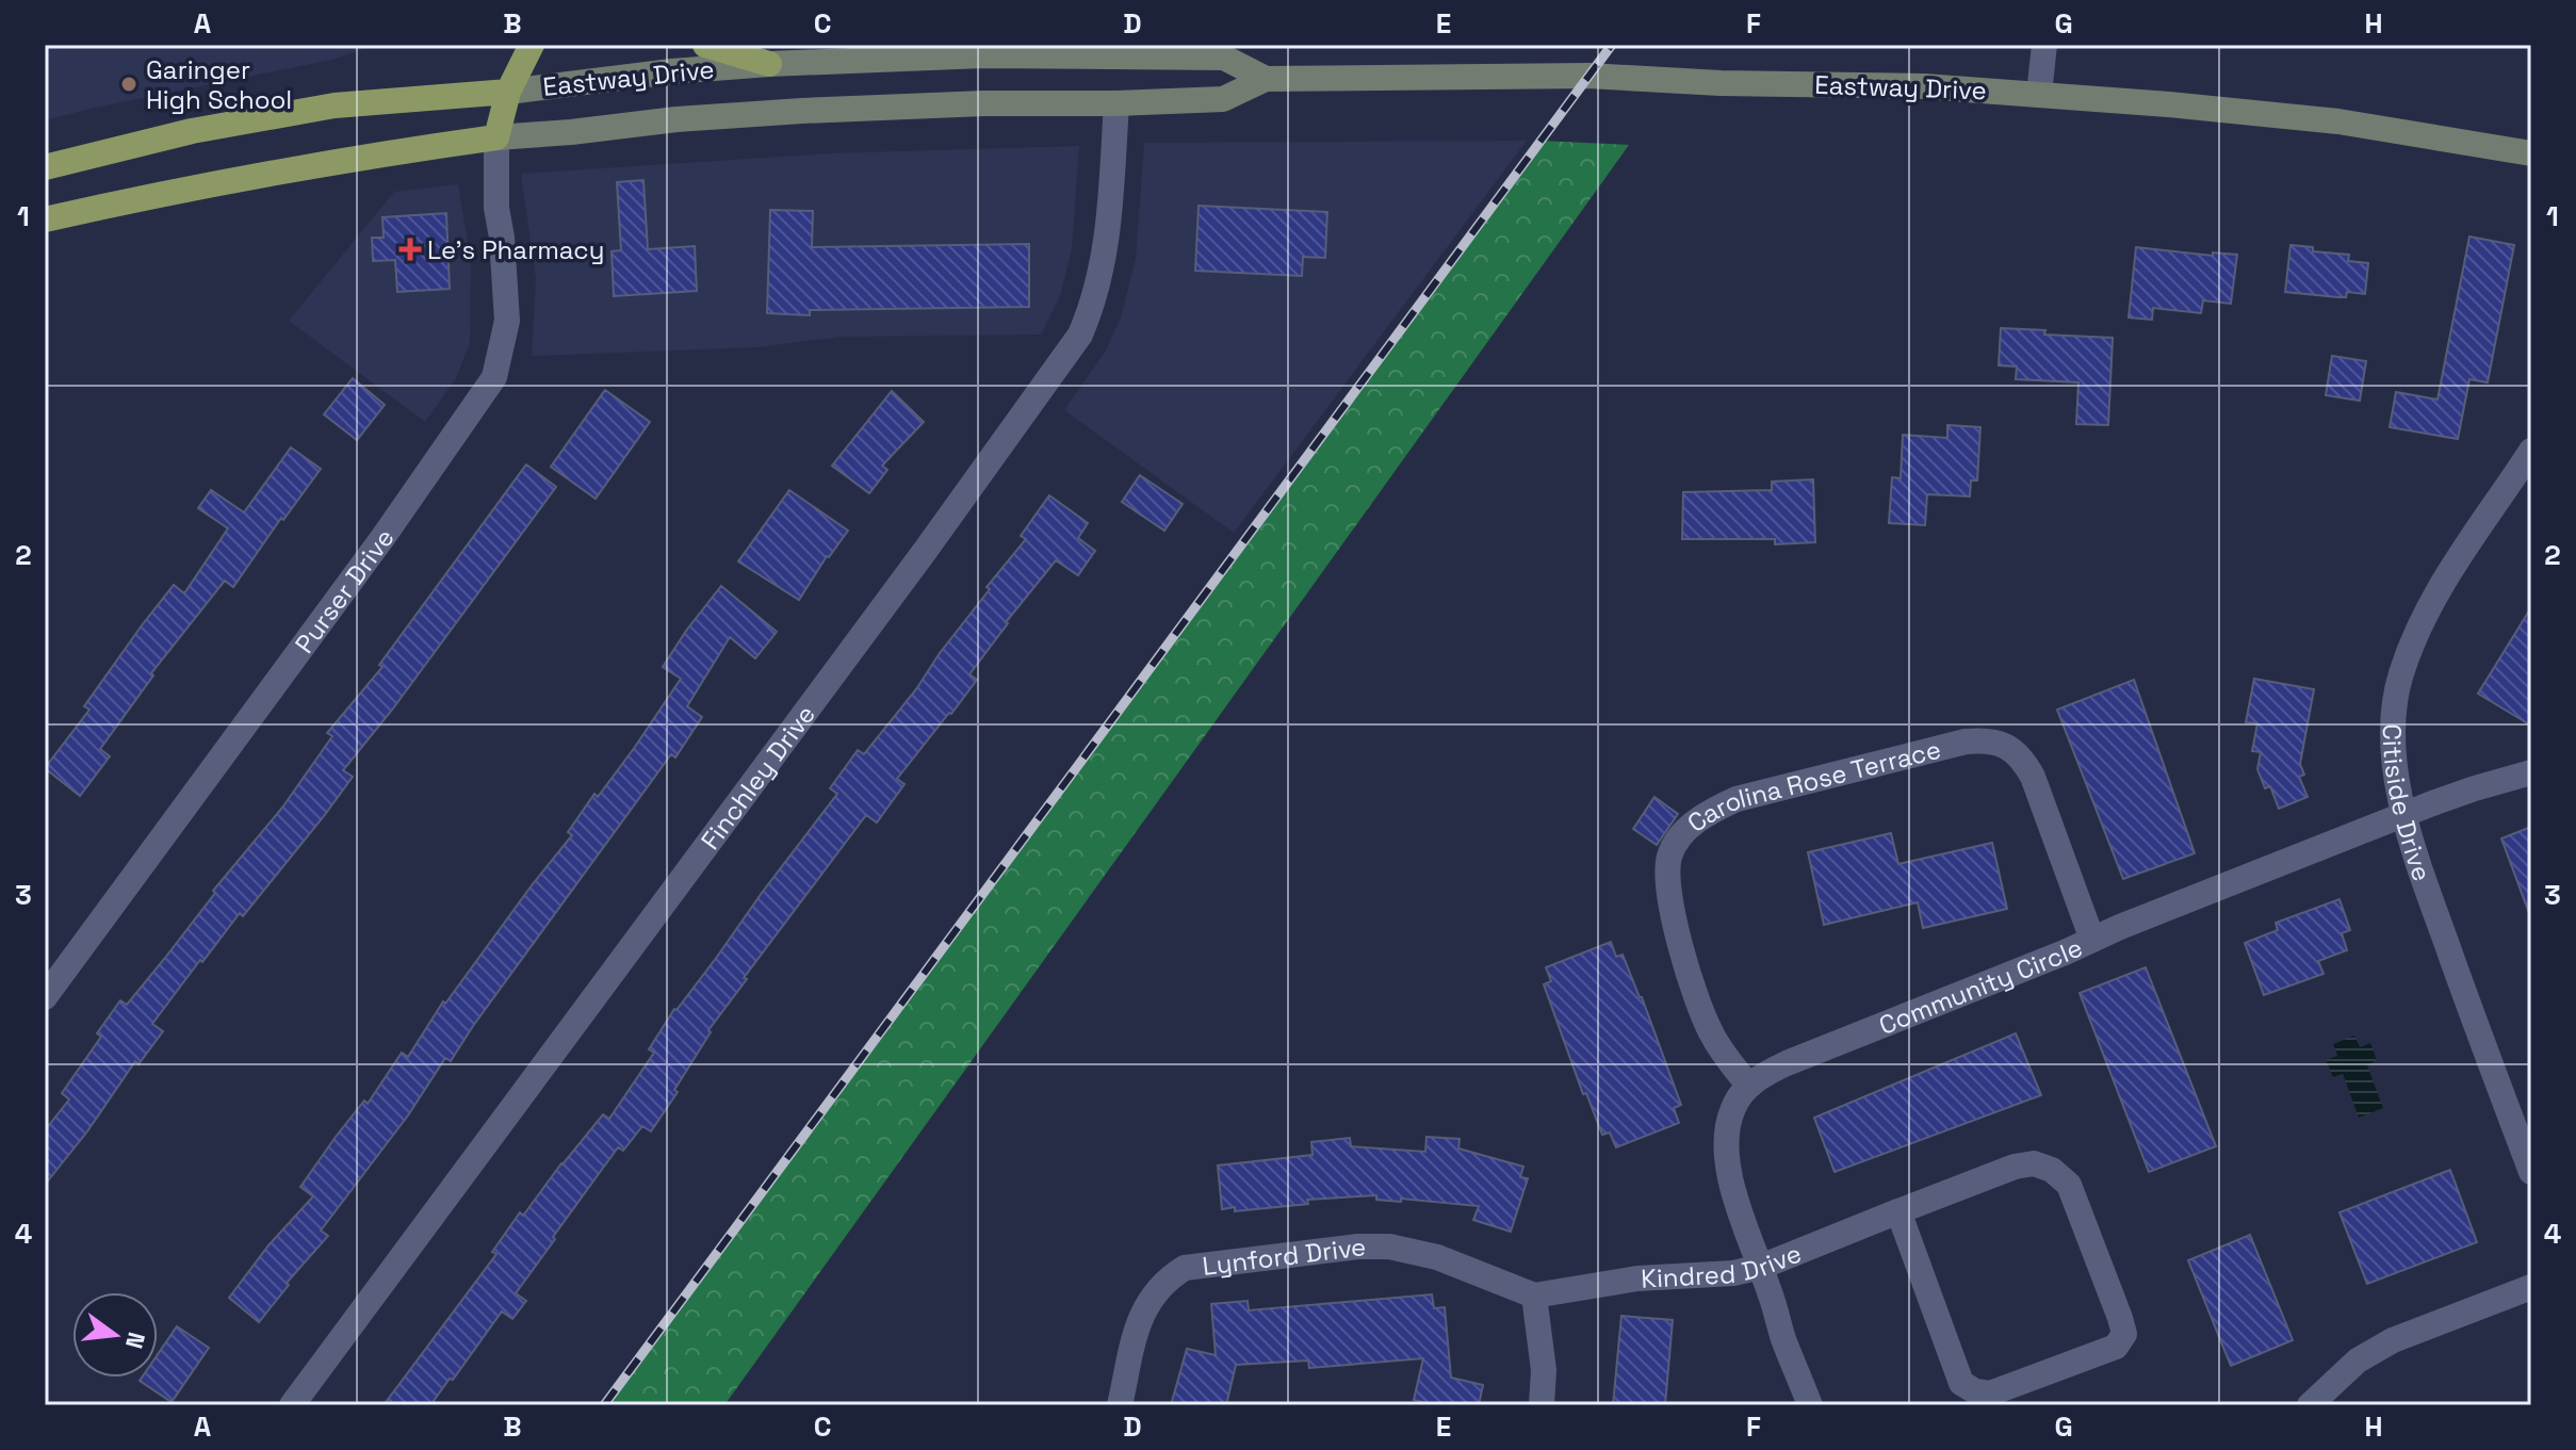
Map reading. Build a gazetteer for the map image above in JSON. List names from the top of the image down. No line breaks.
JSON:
{"streets":{"main road":["Eastway Drive"],"street":["Purser Drive","Finchley Drive","Carolina Rose Terrace","Citiside Drive","Community Circle","Lynford Drive","Kindred Drive"]},"crossings":[["Eastway Drive","Purser Drive"],["Eastway Drive","Finchley Drive"],["Carolina Rose Terrace","Community Circle"],["Citiside Drive","Community Circle"],["Lynford Drive","Kindred Drive"]],"places":{"other":["Garinger High School"],"health":["Le's Pharmacy"]},"north":"right","grid":{"columns":["A","B","C","D","E","F","G","H"],"rows":["1","2","3","4"]}}
